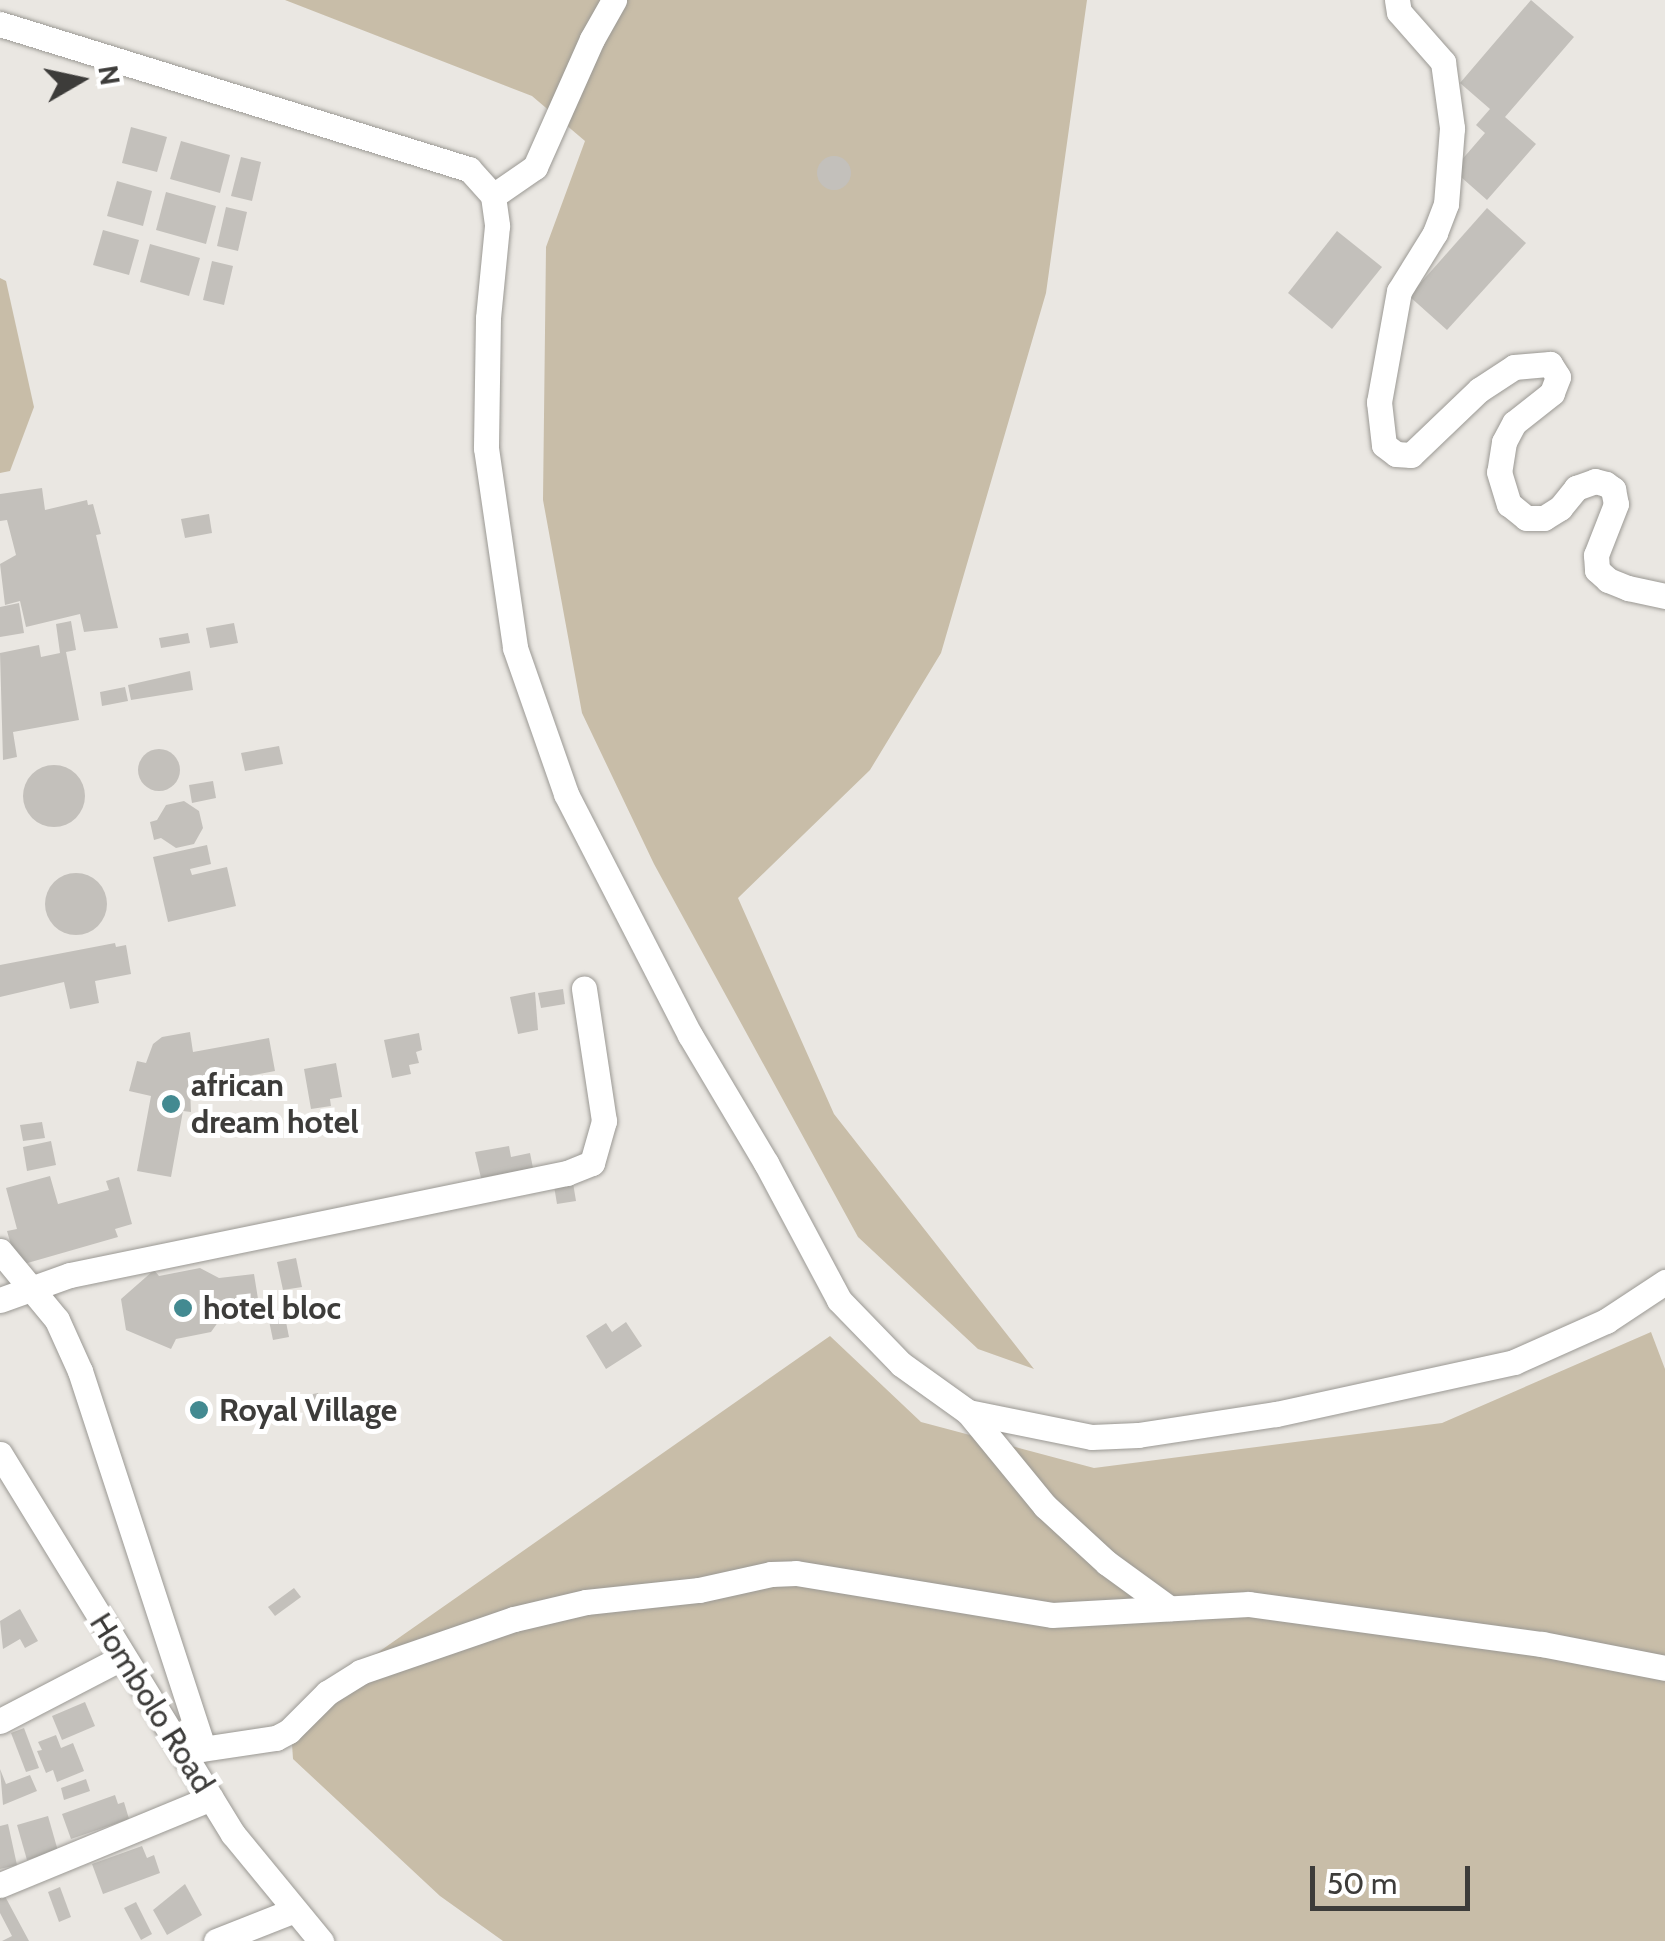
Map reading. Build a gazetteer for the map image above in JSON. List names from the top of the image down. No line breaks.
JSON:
{"streets":{"street":["Hombolo Road"]},"places":["african dream hotel","hotel bloc","Royal Village"],"scale_bar":"50 m","north":"right"}
